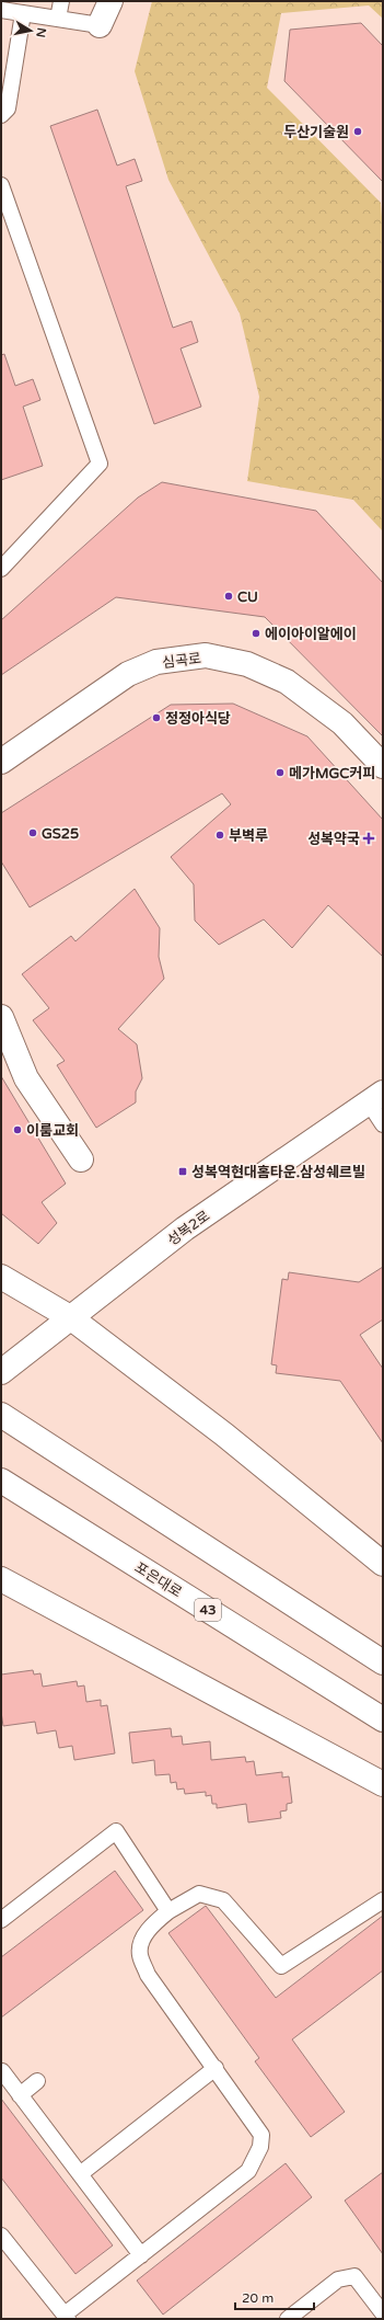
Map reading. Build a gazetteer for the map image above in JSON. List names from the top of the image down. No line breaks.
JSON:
{"streets":{"main road":["심곡로","성복2로","포은대로","43"]},"places":{"other":["두산기술원","CU","에이아이알에이","정정아식당","메가MGC커피","GS25","부벽루","이룸교회"],"health":["성복약국"],"transit":["성복역현대홈타운.삼성쉐르빌"]},"scale_bar":"20 m","north":"right"}
